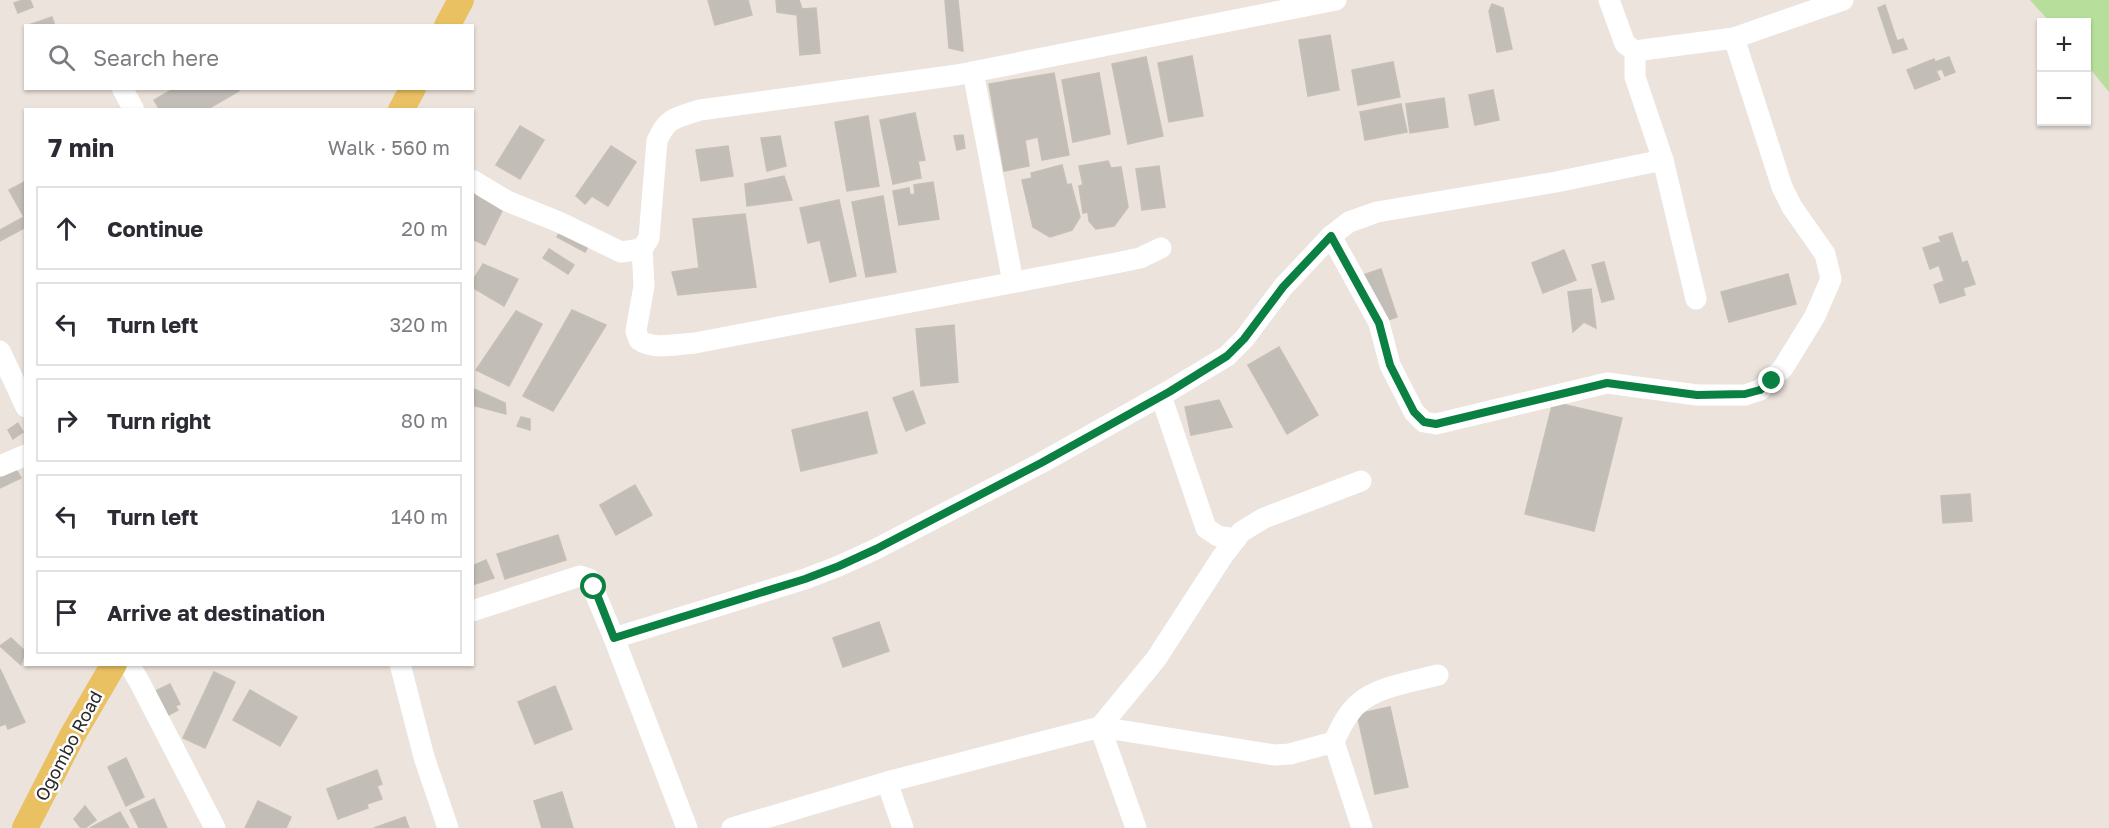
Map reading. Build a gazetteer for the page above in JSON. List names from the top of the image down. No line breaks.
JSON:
{"streets":{"main road":["Ogombo Road"]},"page":{"map_buttons":["+","−"],"search":"Search here","heading":["7 min","Walk · 560 m"],"list":[["Continue","20 m"],["Turn left","320 m"],["Turn right","80 m"],["Turn left","140 m"],"Arrive at destination"]}}
